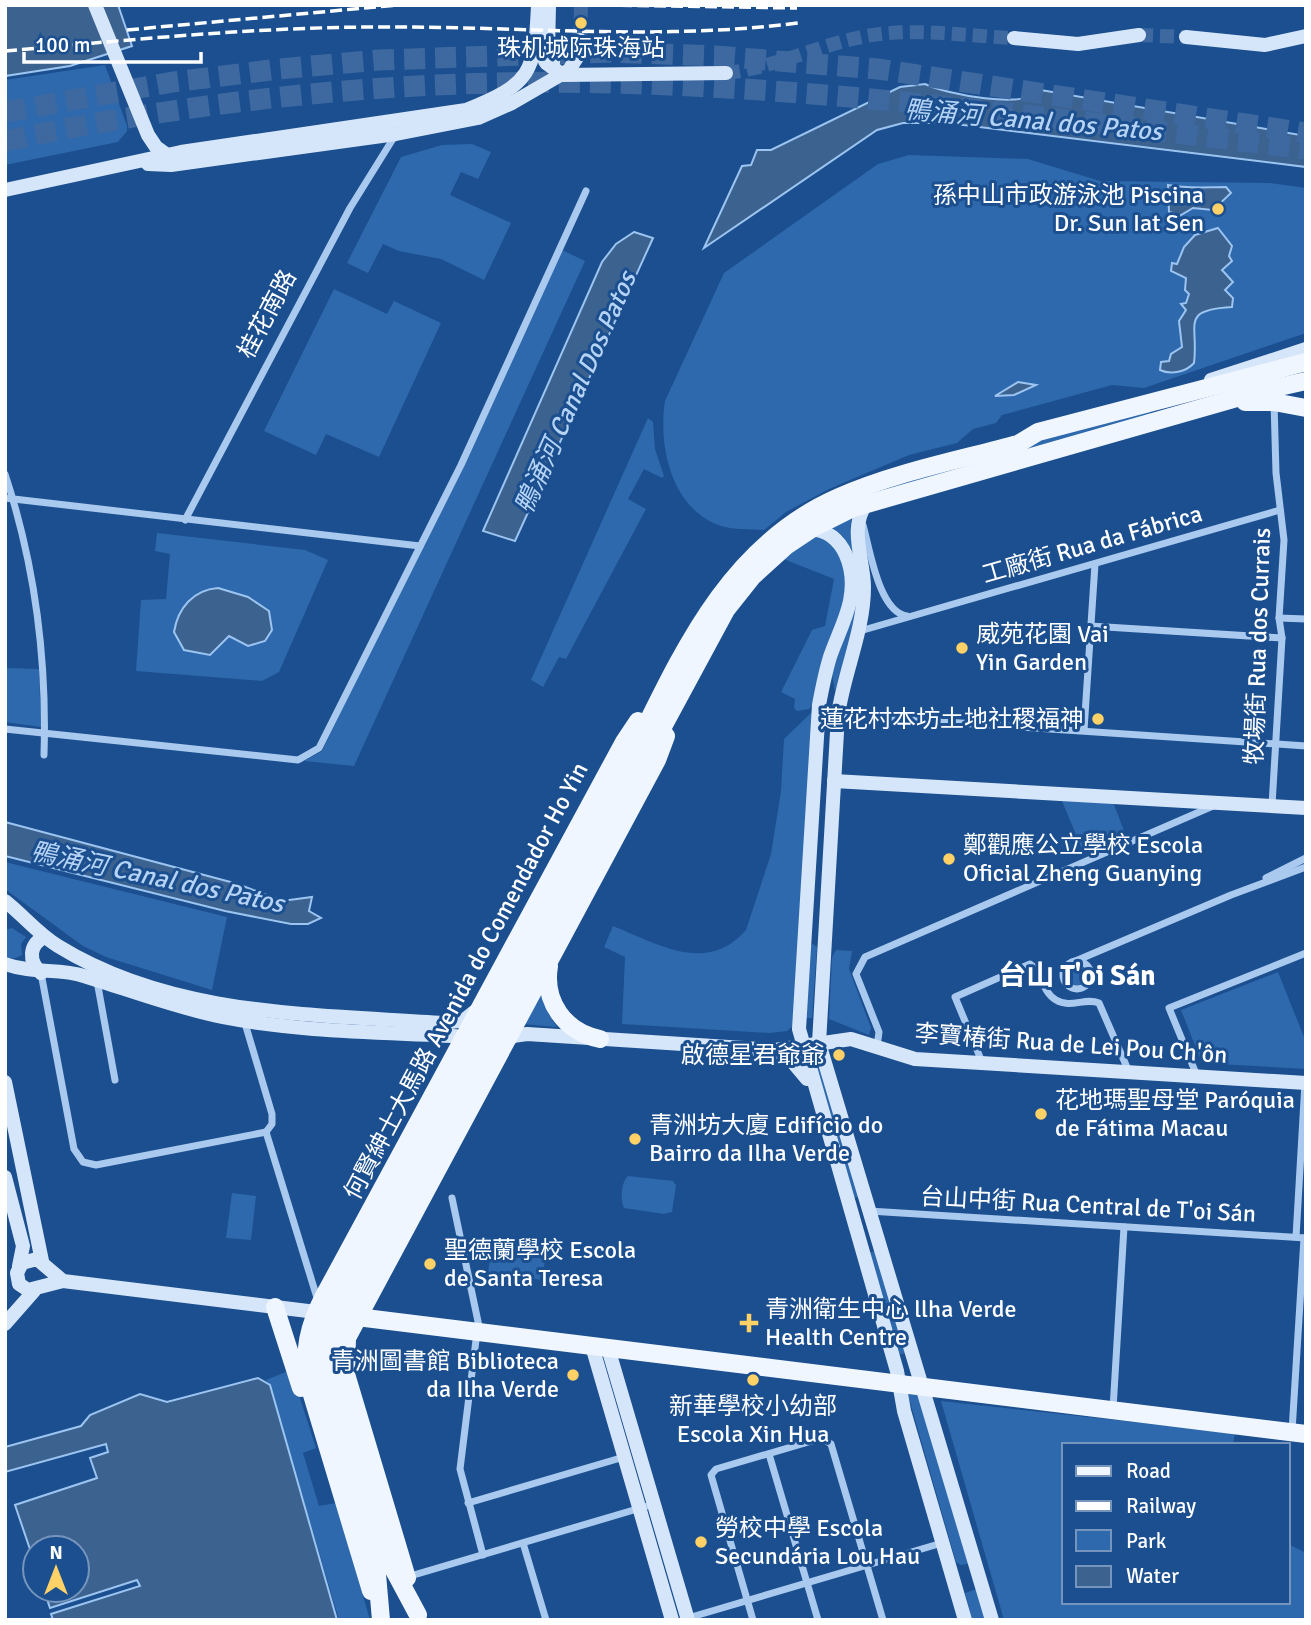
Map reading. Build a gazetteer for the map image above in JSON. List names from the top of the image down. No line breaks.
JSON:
{"streets":{"main road":["何賢紳士大馬路 Avenida do Comendador Ho Yin","李寶椿街 Rua de Lei Pou Ch'ôn"],"street":["桂花南路","工廠街 Rua da Fábrica","牧場街 Rua dos Currais","台山中街 Rua Central de T'oi Sán"]},"crossings":[["工廠街 Rua da Fábrica","牧場街 Rua dos Currais"],["何賢紳士大馬路 Avenida do Comendador Ho Yin","李寶椿街 Rua de Lei Pou Ch'ôn"]],"districts":["台山 T'oi Sán"],"water":["鴨涌河 Canal dos Patos","鴨涌河 Canal Dos Patos"],"places":{"other":["珠机城际珠海站","孫中山市政游泳池 Piscina Dr. Sun Iat Sen","威苑花園 Vai Yin Garden","蓮花村本坊土地社稷福神","鄭觀應公立學校 Escola Oficial Zheng Guanying","啟德星君爺爺","花地瑪聖母堂 Paróquia de Fátima Macau","青洲坊大廈 Edifício do Bairro da Ilha Verde","聖德蘭學校 Escola de Santa Teresa","青洲圖書館 Biblioteca da Ilha Verde","新華學校小幼部 Escola Xin Hua","勞校中學 Escola Secundária Lou Hau"],"health":["青洲衛生中心 llha Verde Health Centre"]},"legend":["Road","Railway","Park","Water"],"scale_bar":"100 m","north":"top"}
